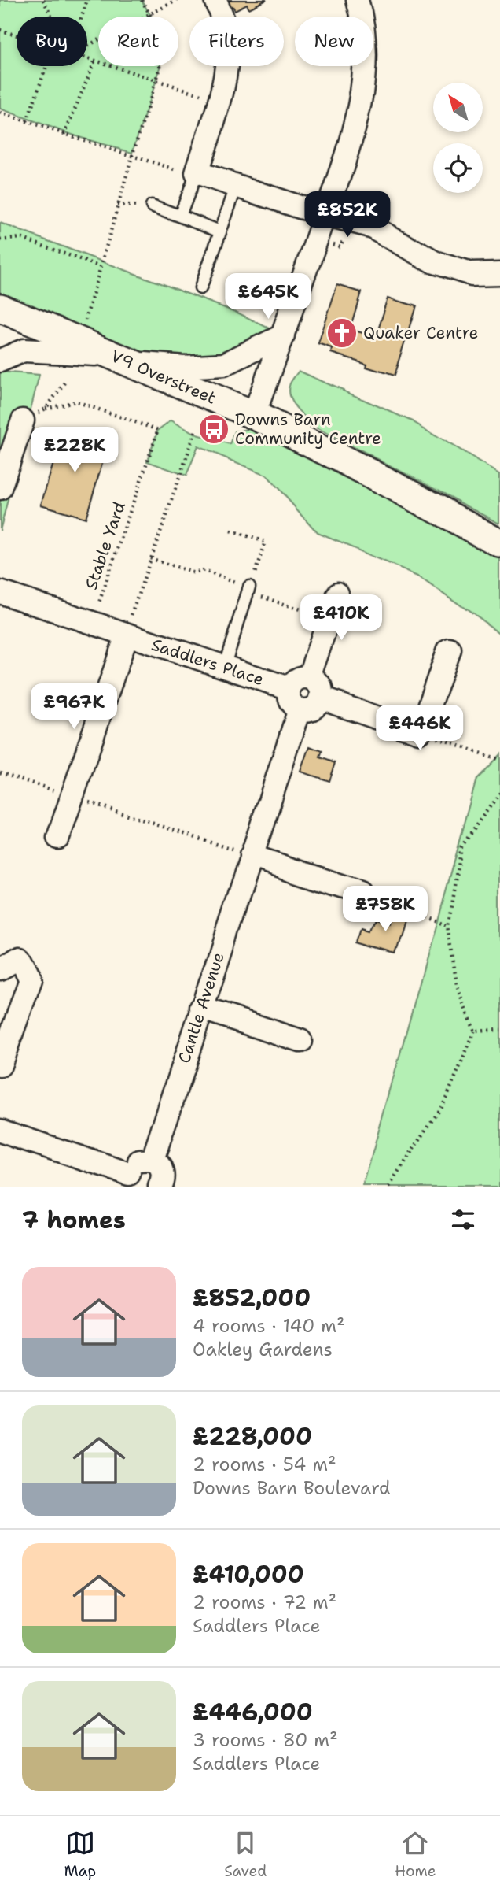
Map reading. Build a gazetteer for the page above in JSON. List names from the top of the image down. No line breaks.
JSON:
{"streets":{"street":["V9 Overstreet","Saddlers Place","Cantle Avenue"],"path":["Stable Yard"]},"crossings":[["Stable Yard","Saddlers Place"],["Saddlers Place","Cantle Avenue"]],"places":{"church":["Quaker Centre"],"bus stop":["Downs Barn Community Centre"]},"north":"top left","page":{"chip":["Buy","Rent","Filters","New"],"price":["£852K","£645K","£228K","£410K","£967K","£446K","£758K"],"heading":"7 homes","list":[{"name":"£852,000","note":"4 rooms · 140 m² · Oakley Gardens"},{"name":"£228,000","note":"2 rooms · 54 m² · Downs Barn Boulevard"},{"name":"£410,000","note":"2 rooms · 72 m² · Saddlers Place"},{"name":"£446,000","note":"3 rooms · 80 m² · Saddlers Place"}],"tabs":["Map","Saved","Home"]}}
